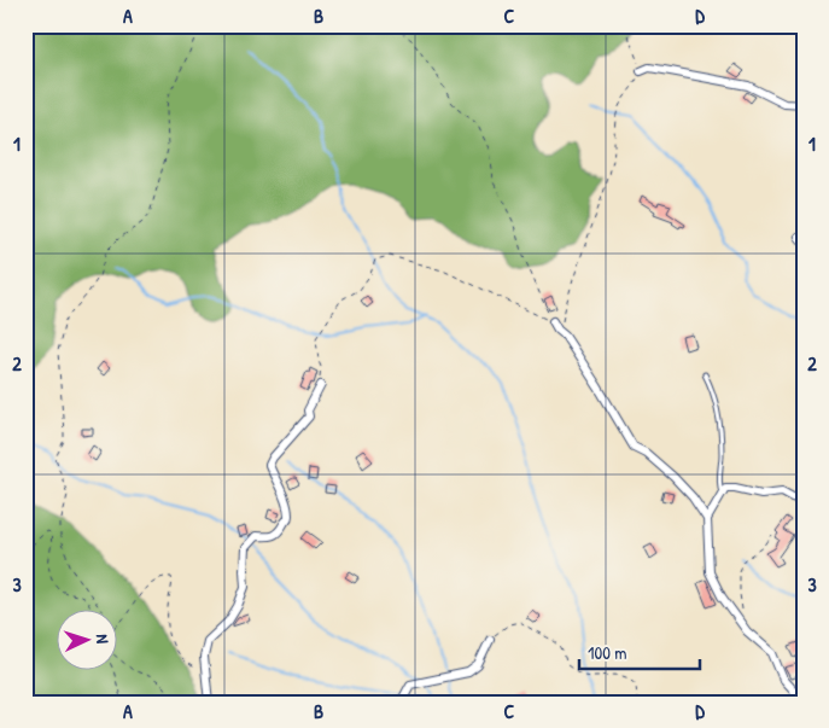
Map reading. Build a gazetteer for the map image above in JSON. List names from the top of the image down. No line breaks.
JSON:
{"scale_bar":"100 m","north":"right","grid":{"columns":["A","B","C","D"],"rows":["1","2","3"]}}
